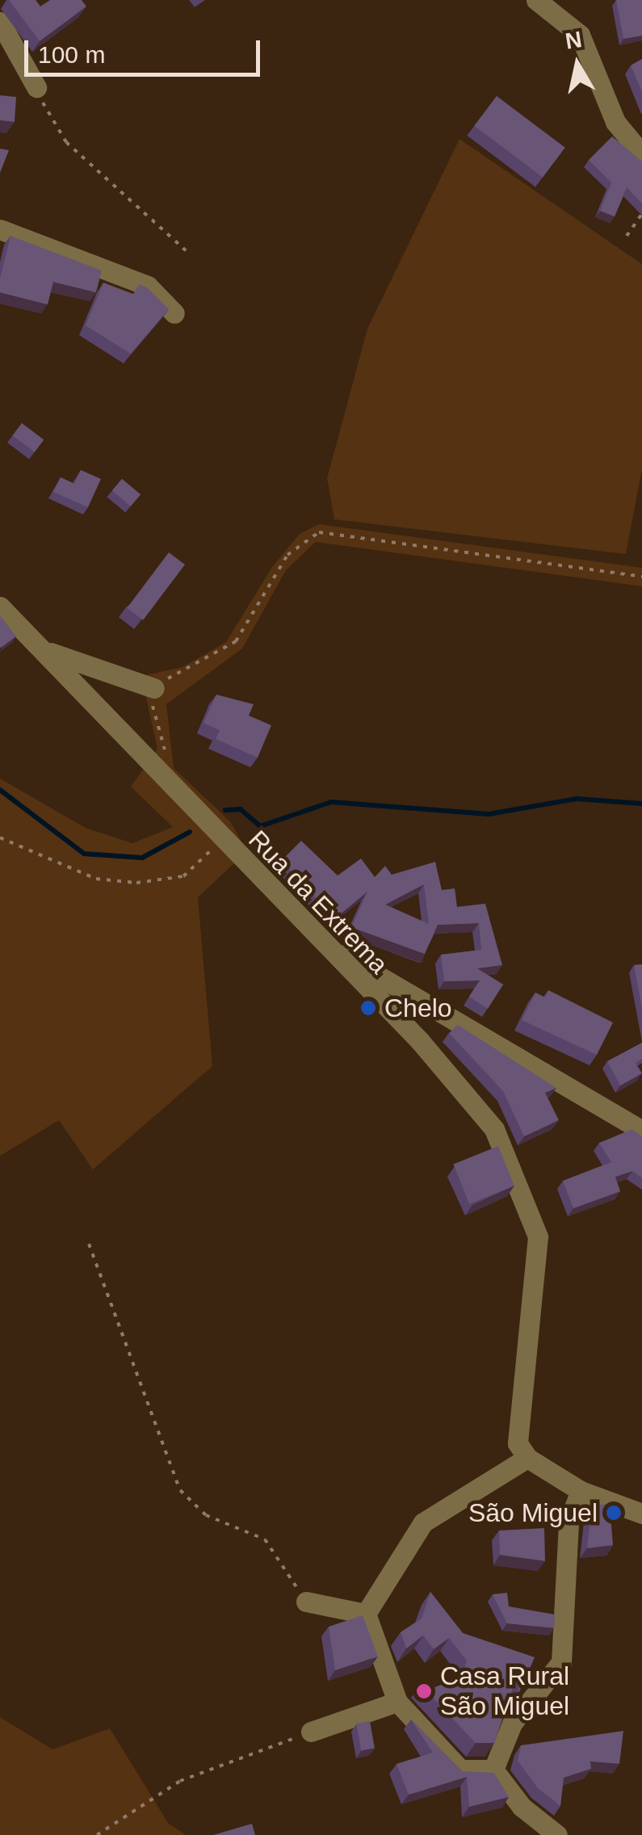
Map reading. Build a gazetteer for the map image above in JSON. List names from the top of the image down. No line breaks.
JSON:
{"streets":{"street":["Rua da Extrema"]},"places":["Chelo","São Miguel","Casa Rural São Miguel"],"scale_bar":"100 m","north":"top"}
